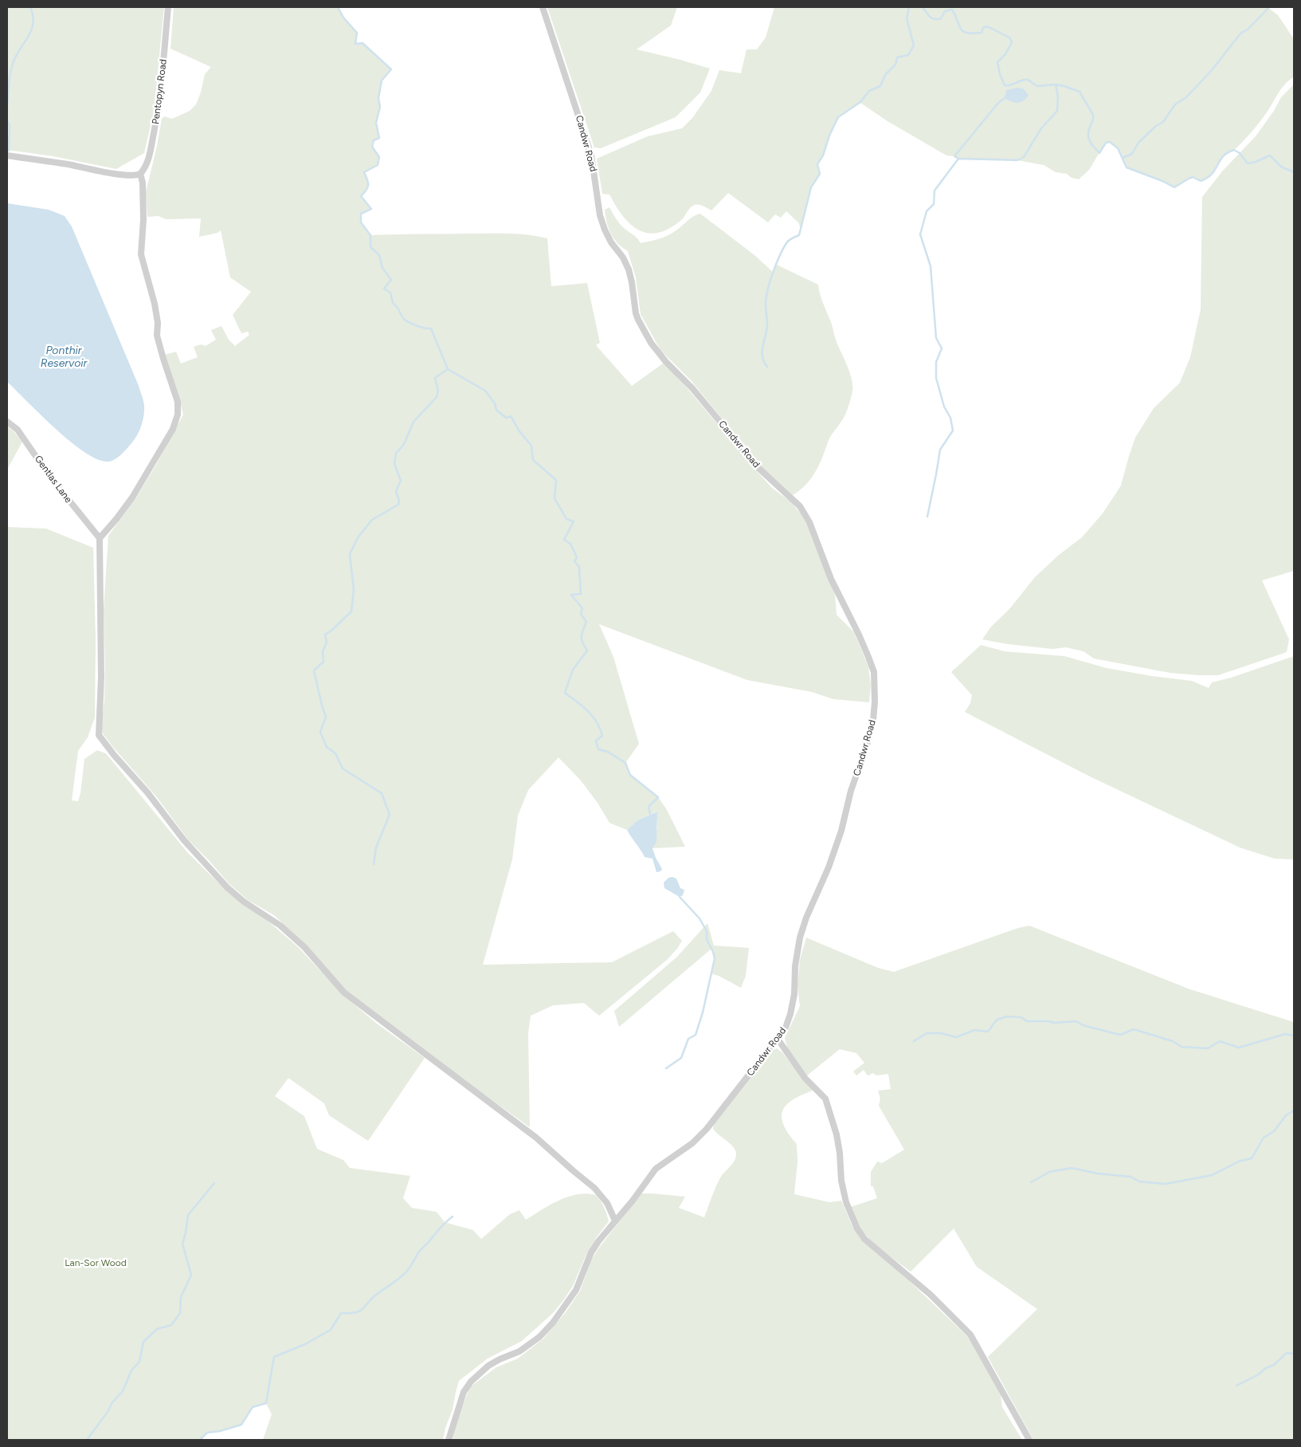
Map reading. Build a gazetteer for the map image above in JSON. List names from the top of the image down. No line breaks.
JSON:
{"streets":{"street":["Pentopyn Road","Candwr Road","Gentlas Lane"]},"water":["Ponthir Reservoir"],"parks":["Lan-Sor Wood"]}
